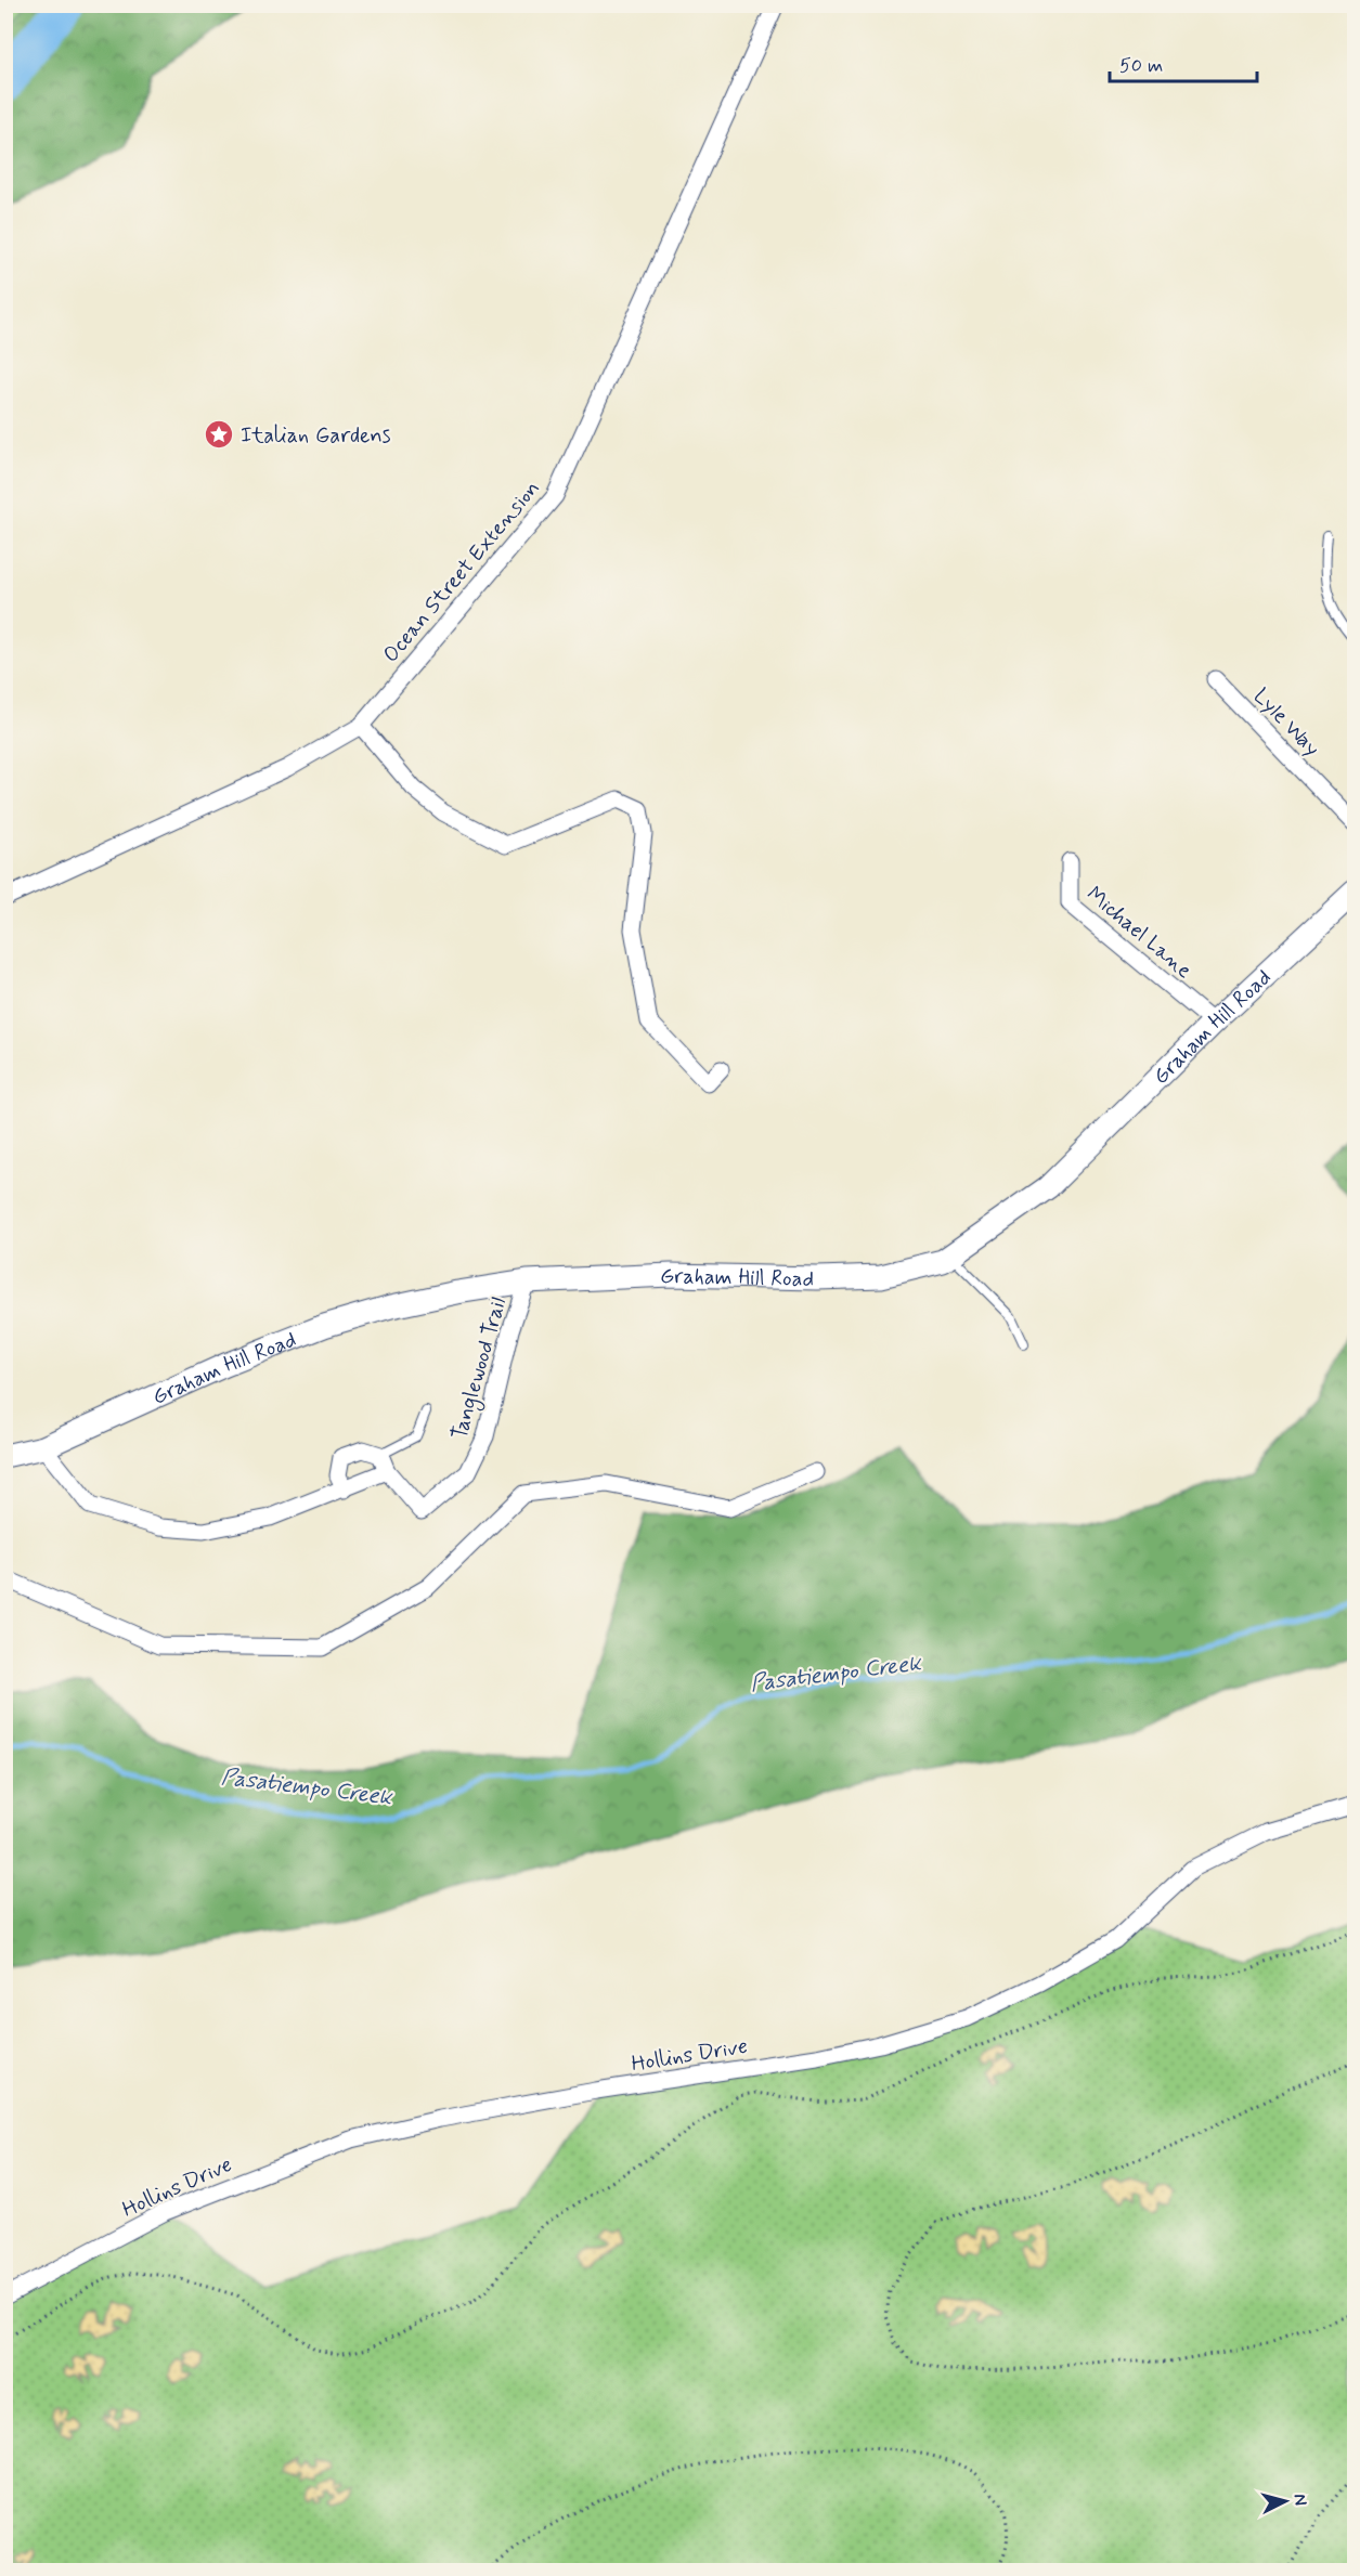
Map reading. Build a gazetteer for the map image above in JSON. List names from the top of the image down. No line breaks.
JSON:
{"streets":{"main road":["Graham Hill Road"],"street":["Ocean Street Extension","Lyle Way","Michael Lane","Tanglewood Trail","Hollins Drive"]},"crossings":[["Michael Lane","Graham Hill Road"],["Graham Hill Road","Tanglewood Trail"]],"water":["Pasatiempo Creek"],"places":{"place":["Italian Gardens"]},"scale_bar":"50 m","north":"right"}
